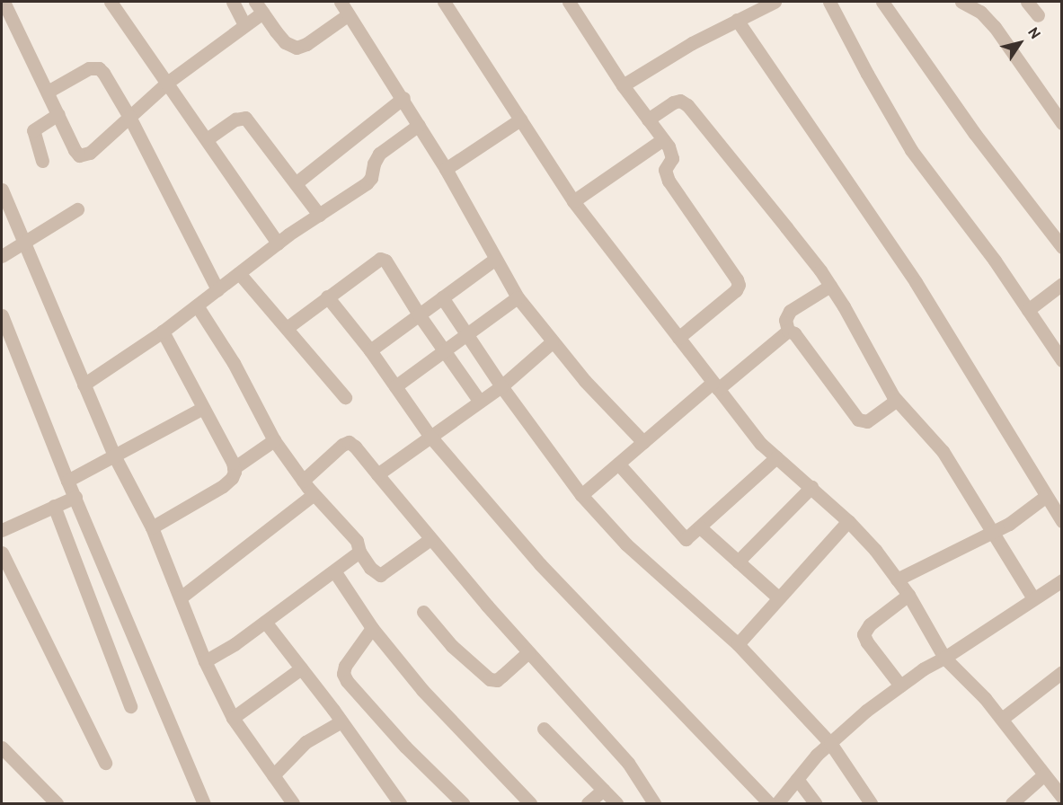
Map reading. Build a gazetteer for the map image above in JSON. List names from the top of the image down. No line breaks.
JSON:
{"north":"top right"}
